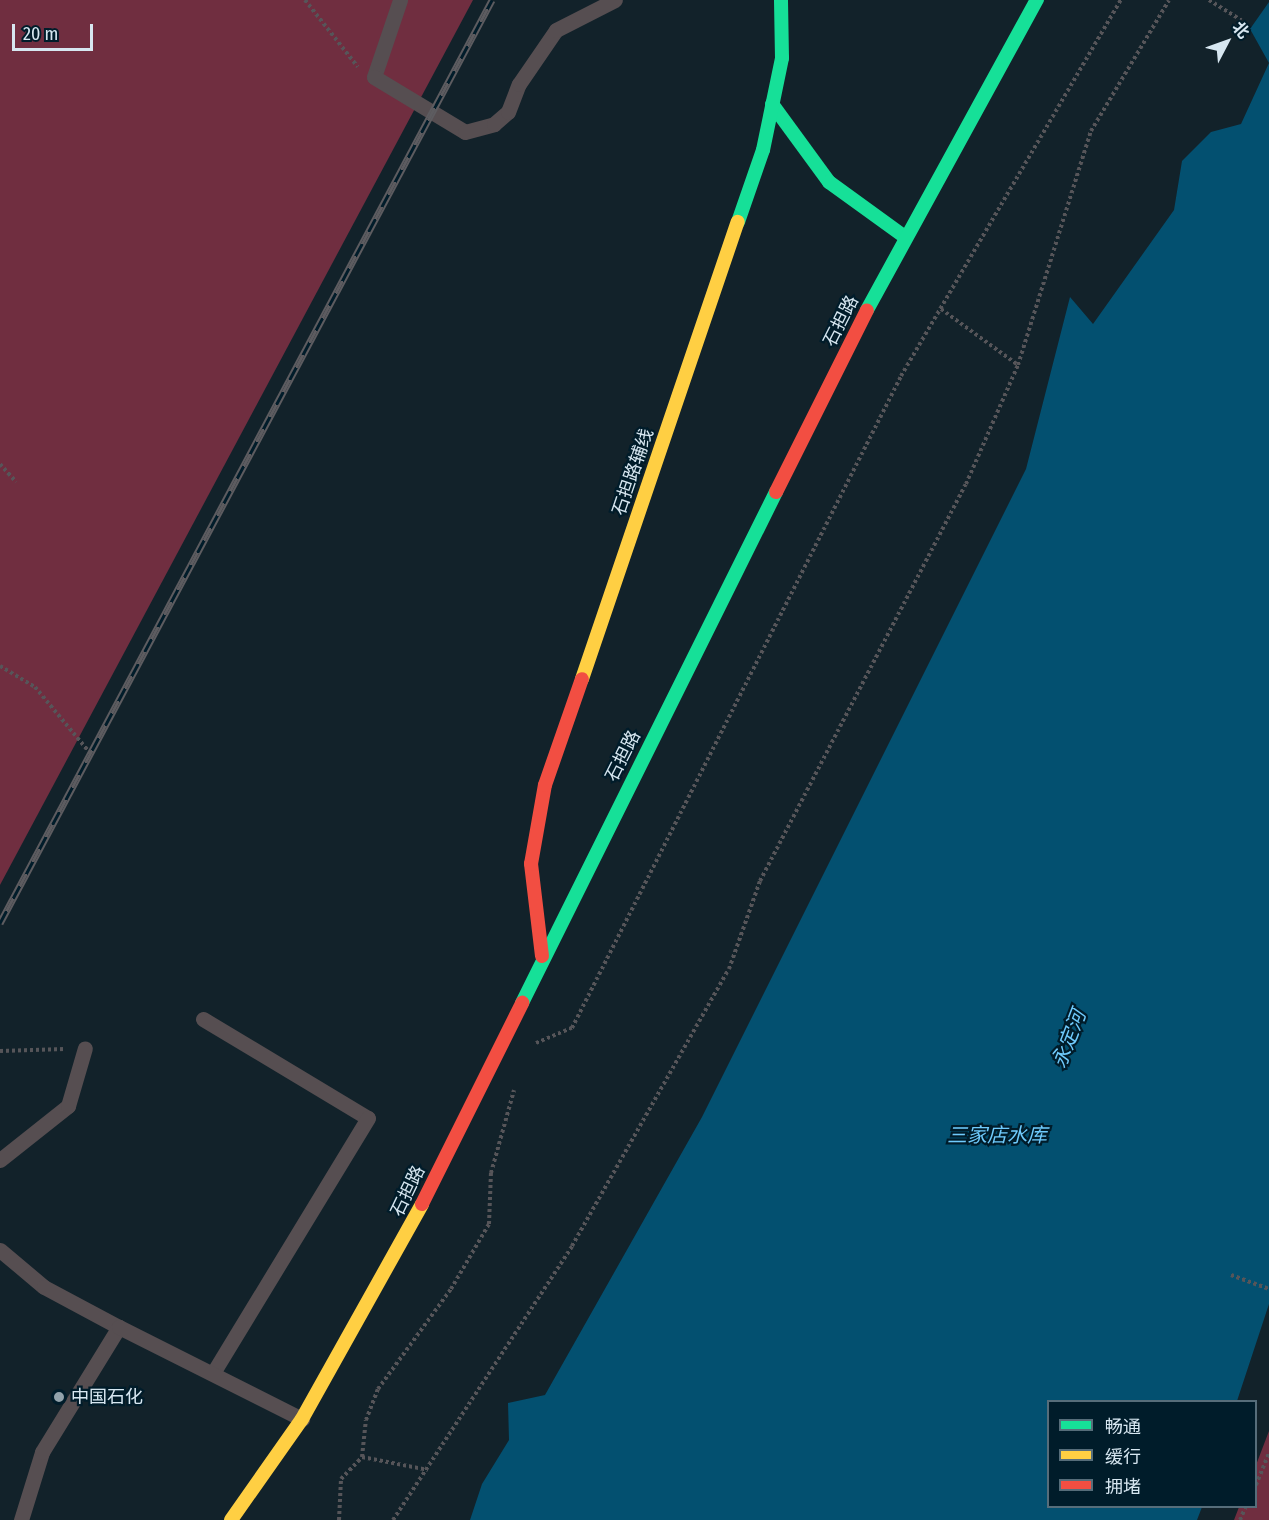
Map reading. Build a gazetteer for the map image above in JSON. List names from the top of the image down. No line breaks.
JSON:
{"streets":{"main road":["石担路","石担路辅线"]},"crossings":[["石担路","石担路辅线"]],"water":["永定河","三家店水库"],"places":["中国石化"],"legend":["畅通","缓行","拥堵"],"scale_bar":"20 m","north":"top right"}
